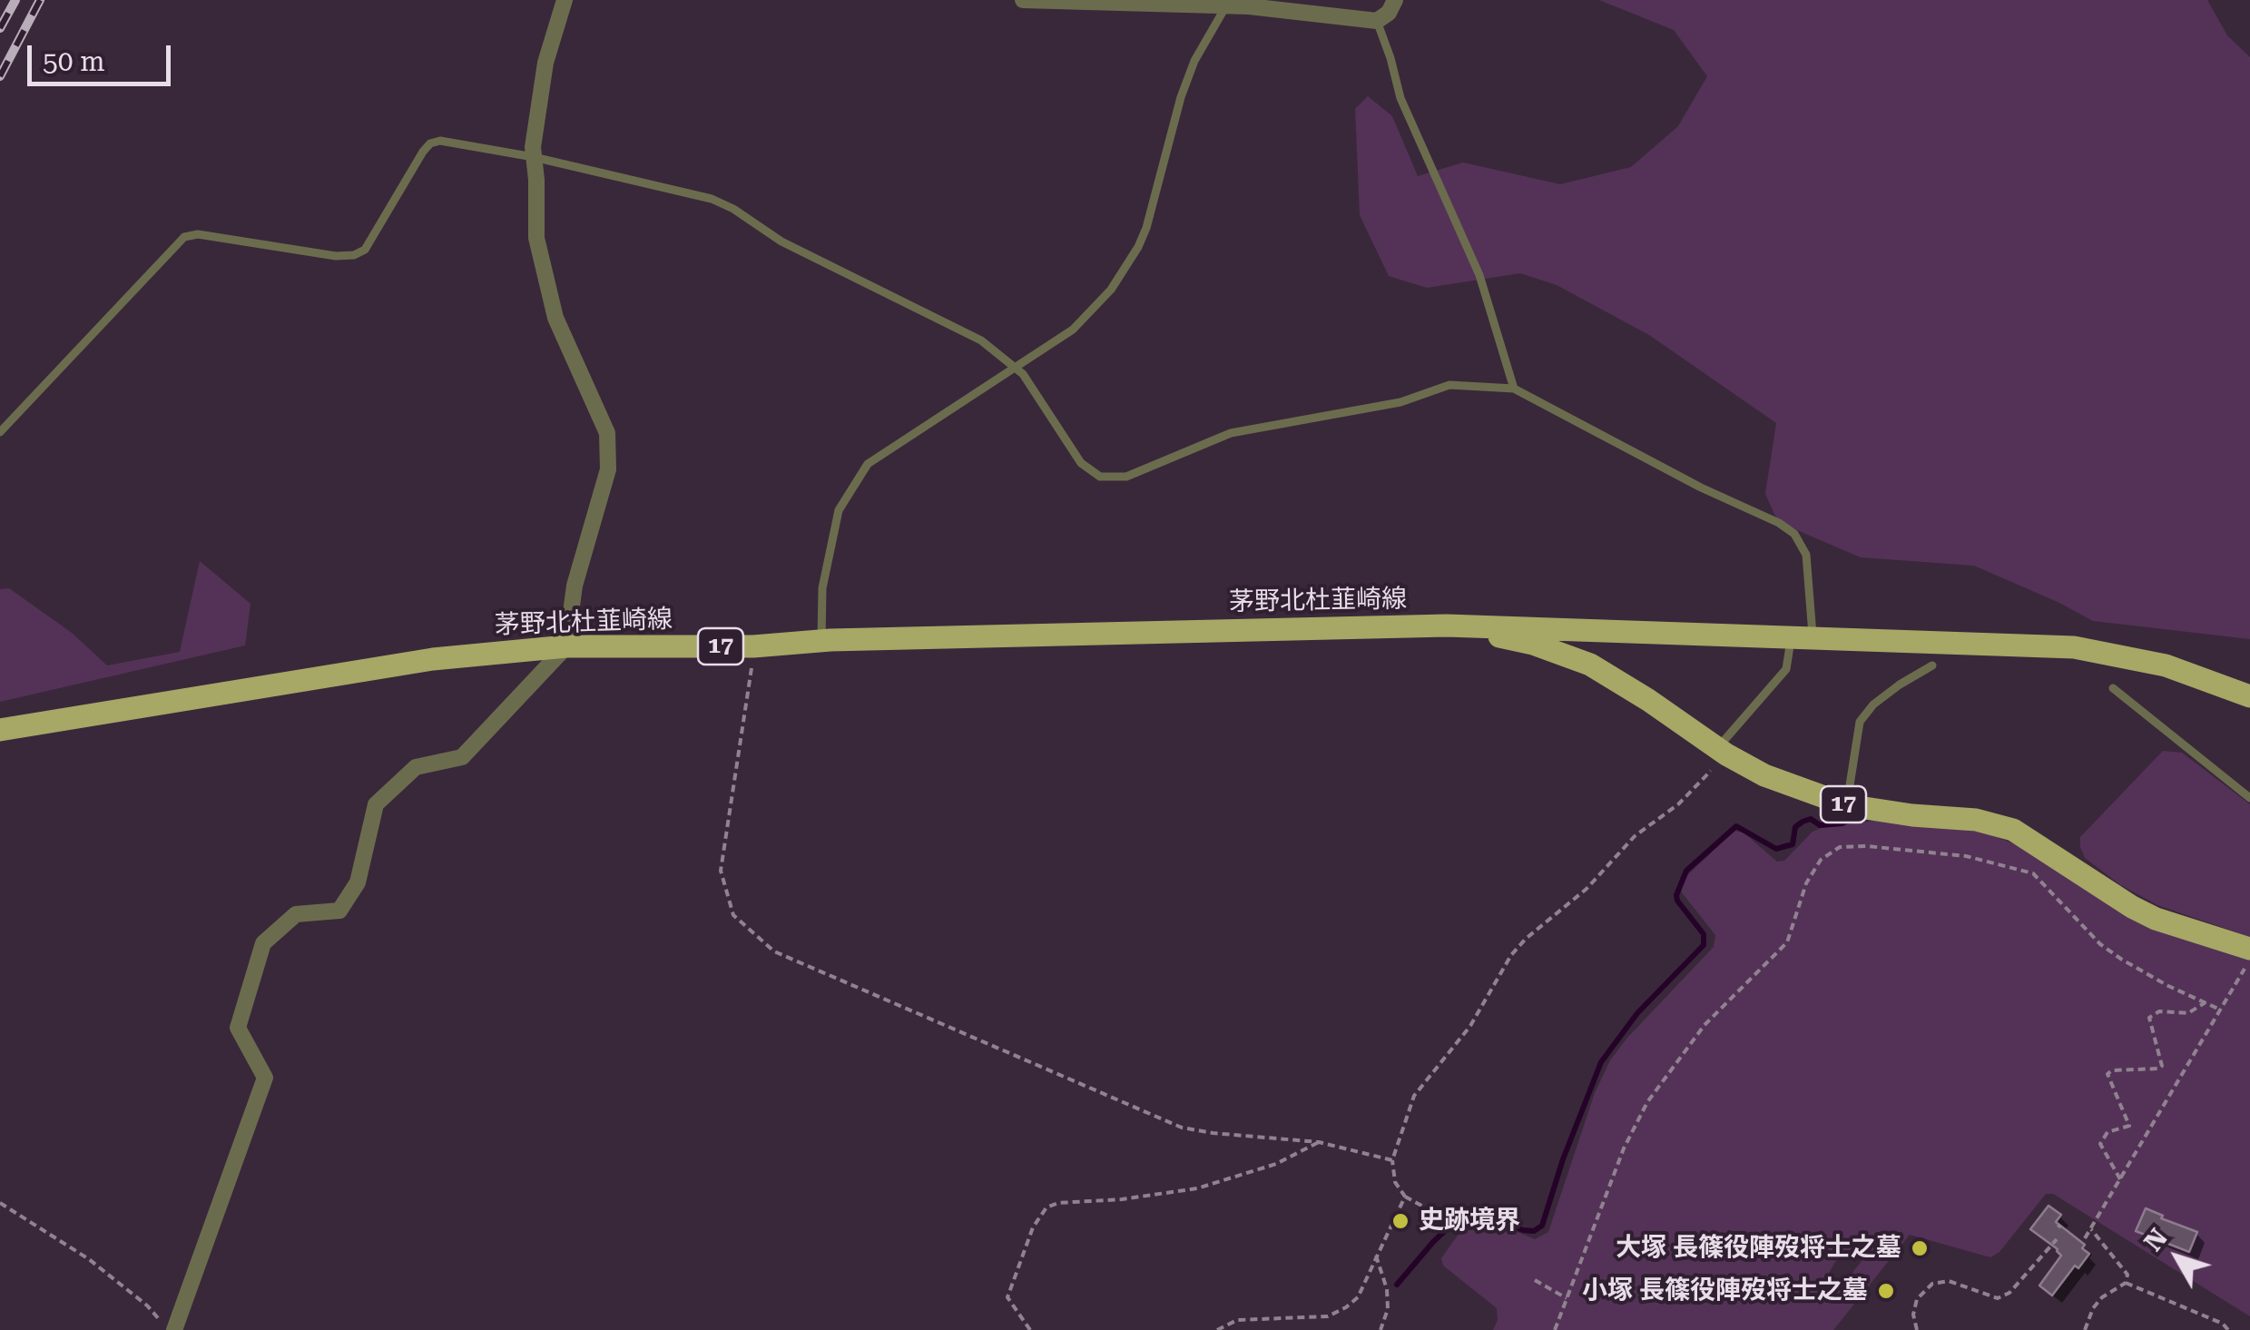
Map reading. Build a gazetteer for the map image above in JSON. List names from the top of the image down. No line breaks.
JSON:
{"streets":{"main road":["茅野北杜韮崎線","17"]},"places":["史跡境界","大塚 長篠役陣歿将士之墓","小塚 長篠役陣歿将士之墓"],"scale_bar":"50 m","north":"top left"}
